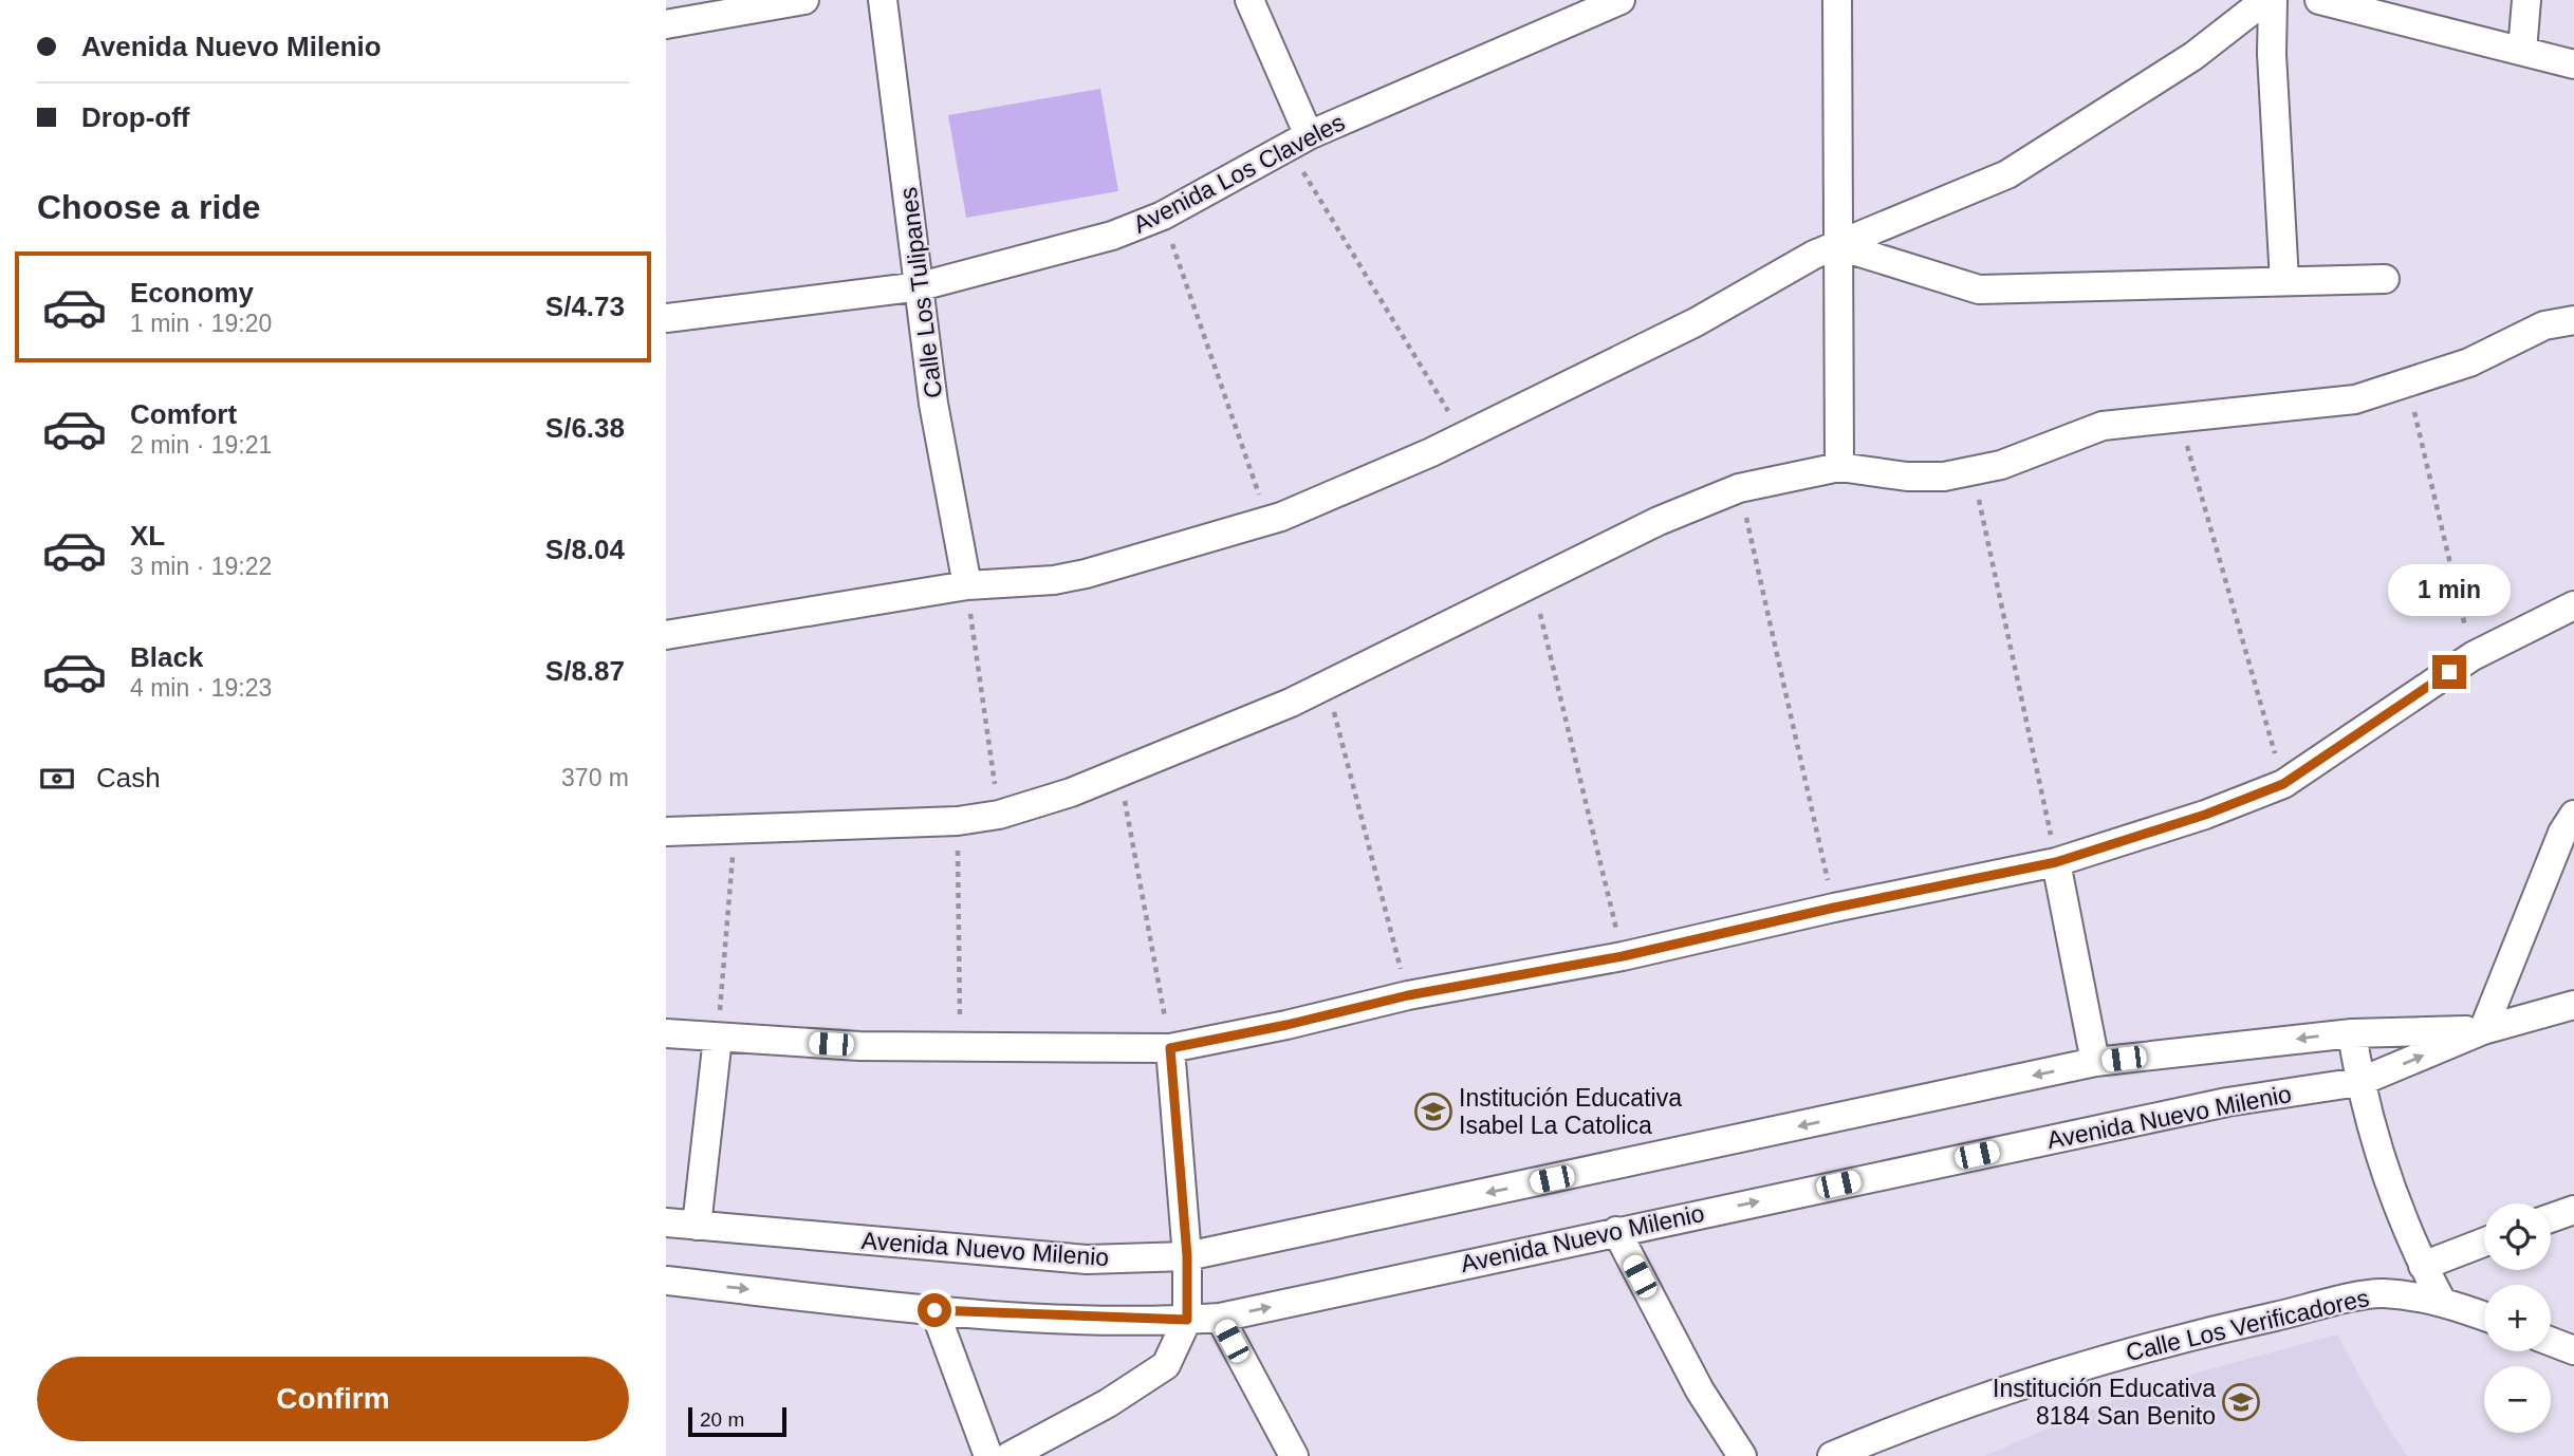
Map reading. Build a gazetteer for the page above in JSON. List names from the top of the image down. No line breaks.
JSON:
{"streets":{"street":["Avenida Los Claveles","Calle Los Tulipanes","Avenida Nuevo Milenio","Calle Los Verificadores"]},"crossings":[["Avenida Los Claveles","Calle Los Tulipanes"]],"places":{"school or university":["Institución Educativa Isabel La Catolica","Institución Educativa 8184 San Benito"]},"scale_bar":"20 m","page":{"banner":["Avenida Nuevo Milenio","Drop-off"],"heading":"Choose a ride","list":[{"name":"Economy","note":"1 min · 19:20","value":"S/4.73"},{"name":"Comfort","note":"2 min · 19:21","value":"S/6.38"},{"name":"XL","note":"3 min · 19:22","value":"S/8.04"},{"name":"Black","note":"4 min · 19:23","value":"S/8.87"}],"bubble":"1 min","pay":["Cash","370 m"],"map_buttons":["+","−"],"buttons":"Confirm","scale":"20 m"}}
